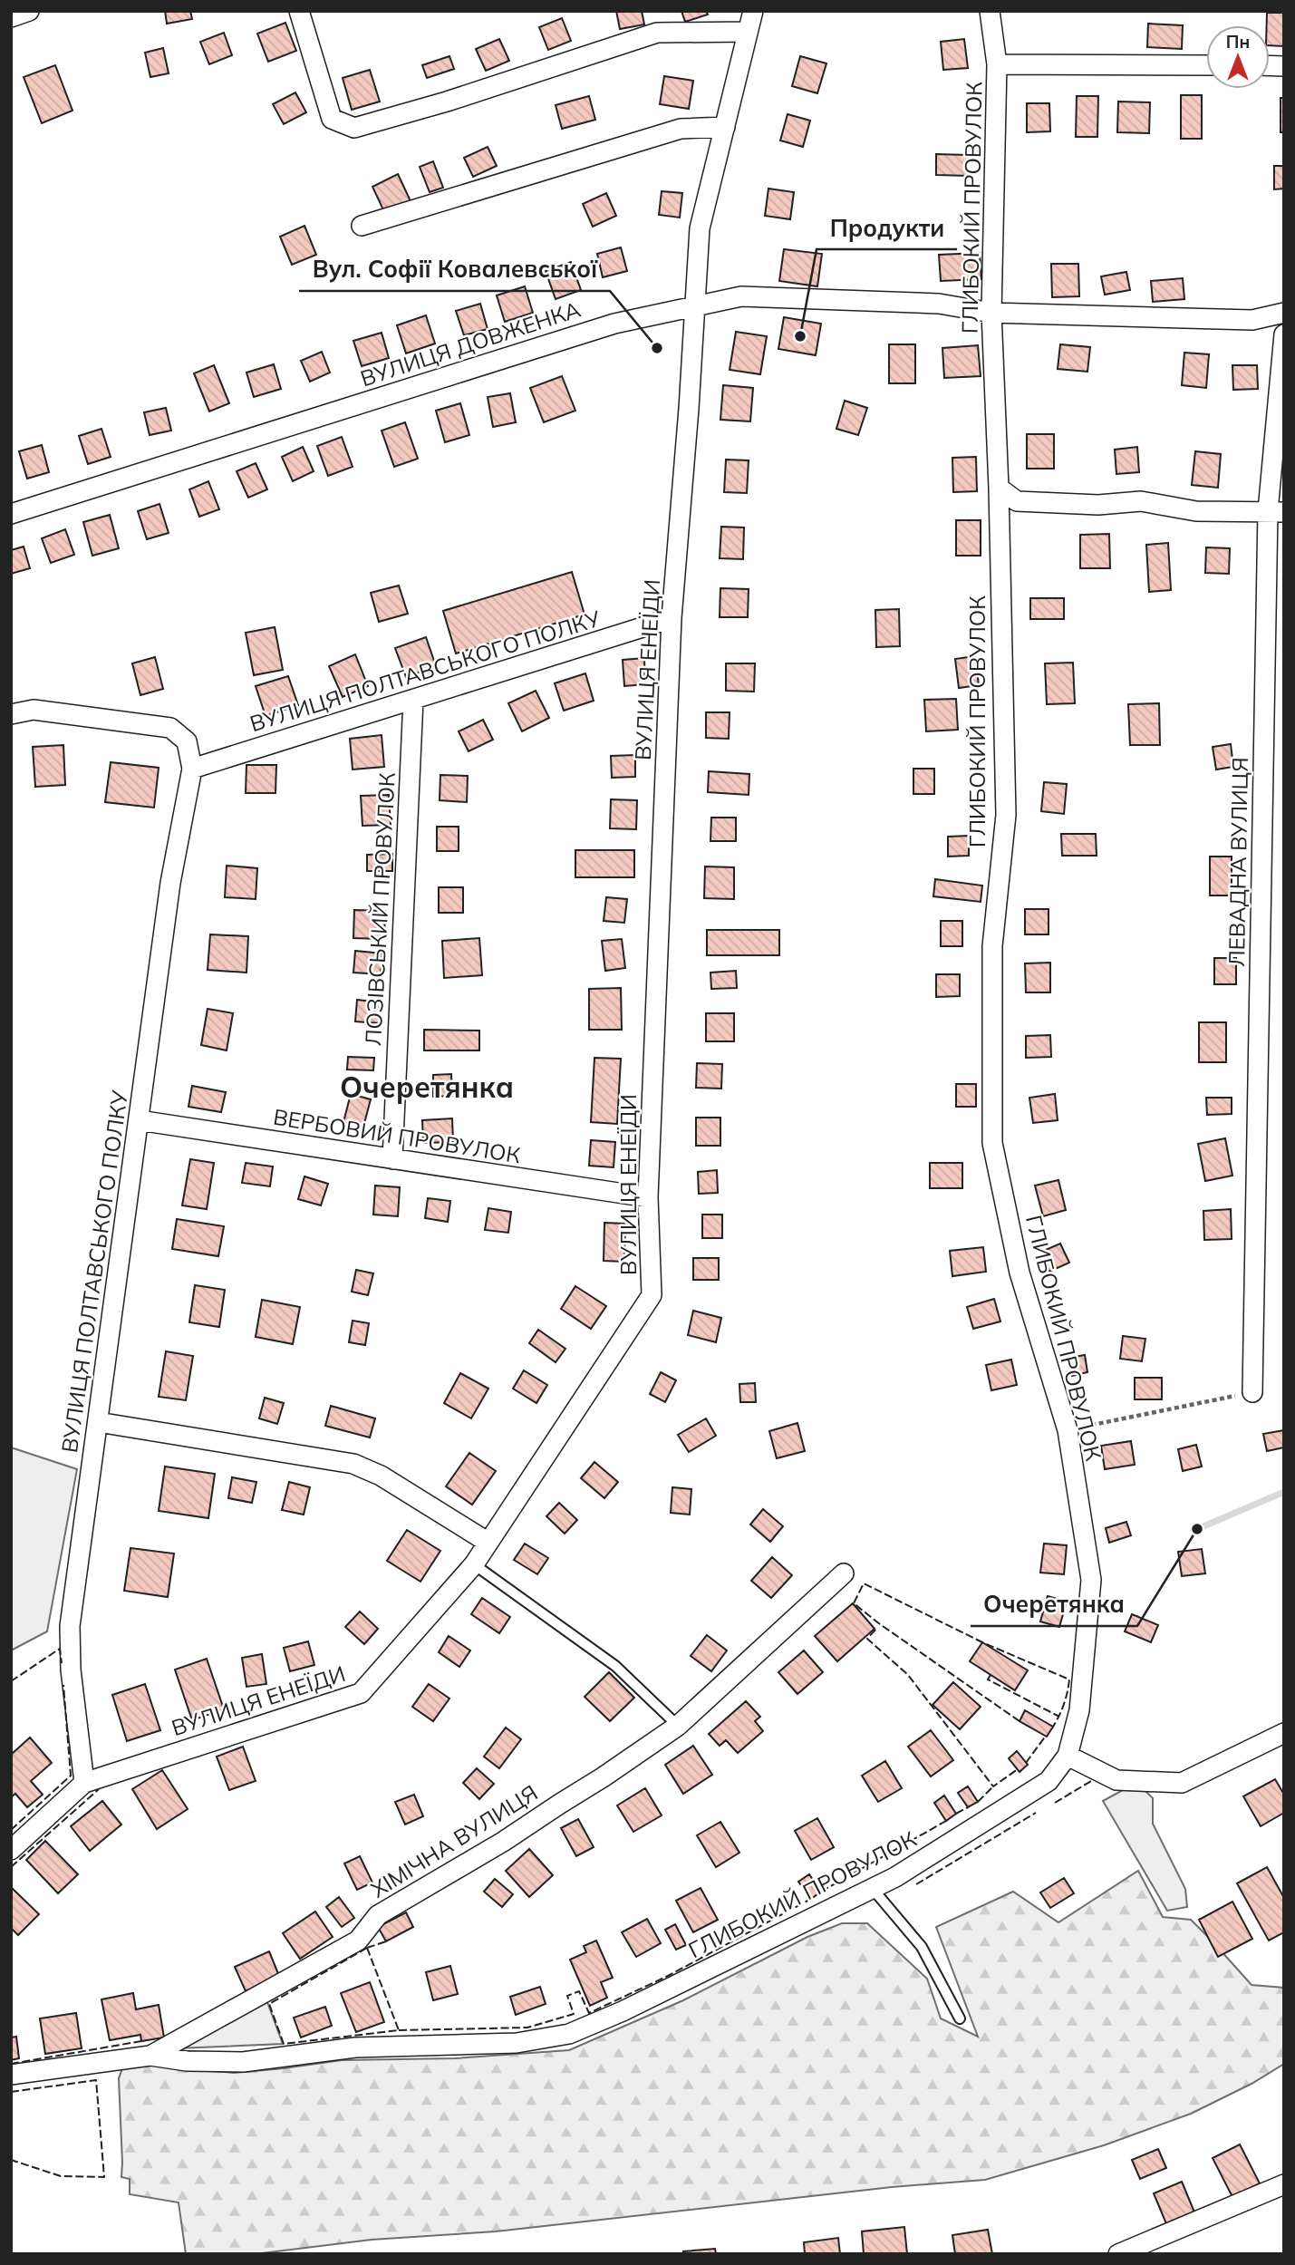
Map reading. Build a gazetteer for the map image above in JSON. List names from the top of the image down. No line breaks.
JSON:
{"streets":{"street":["ГЛИБОКИЙ ПРОВУЛОК","ВУЛИЦЯ ДОВЖЕНКА","ВУЛИЦЯ ЕНЕЇДИ","ВУЛИЦЯ ПОЛТАВСЬКОГО ПОЛКУ","ЛЕВАДНА ВУЛИЦЯ","ЛОЗІВСЬКИЙ ПРОВУЛОК","ВЕРБОВИЙ ПРОВУЛОК","ХІМІЧНА ВУЛИЦЯ"]},"crossings":[["ГЛИБОКИЙ ПРОВУЛОК","ВУЛИЦЯ ДОВЖЕНКА"],["ГЛИБОКИЙ ПРОВУЛОК","ХІМІЧНА ВУЛИЦЯ"],["ВУЛИЦЯ ДОВЖЕНКА","ВУЛИЦЯ ЕНЕЇДИ"],["ВУЛИЦЯ ЕНЕЇДИ","ВУЛИЦЯ ПОЛТАВСЬКОГО ПОЛКУ"],["ВУЛИЦЯ ЕНЕЇДИ","ВЕРБОВИЙ ПРОВУЛОК"],["ВУЛИЦЯ ПОЛТАВСЬКОГО ПОЛКУ","ЛОЗІВСЬКИЙ ПРОВУЛОК"],["ВУЛИЦЯ ПОЛТАВСЬКОГО ПОЛКУ","ВЕРБОВИЙ ПРОВУЛОК"],["ЛОЗІВСЬКИЙ ПРОВУЛОК","ВЕРБОВИЙ ПРОВУЛОК"]],"districts":["Очеретянка"],"places":["Продукти","Вул. Софії Ковалевської","Очеретянка"],"north":"top"}
